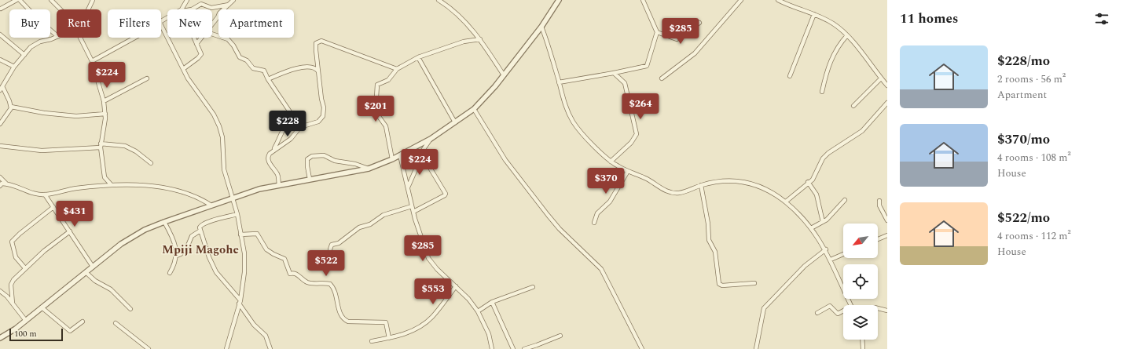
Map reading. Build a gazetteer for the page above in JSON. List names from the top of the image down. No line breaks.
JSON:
{"districts":["Mpiji Magohe"],"scale_bar":"100 m","north":"bottom left","page":{"heading":"11 homes","chip":["Buy","Rent","Filters","New","Apartment"],"price":["$285","$224","$264","$201","$228","$224","$370","$431","$285","$522","$553"],"list":[{"name":"$228/mo","note":"2 rooms · 56 m² · Apartment"},{"name":"$370/mo","note":"4 rooms · 108 m² · House"},{"name":"$522/mo","note":"4 rooms · 112 m² · House"}],"scale":"100 m"}}
